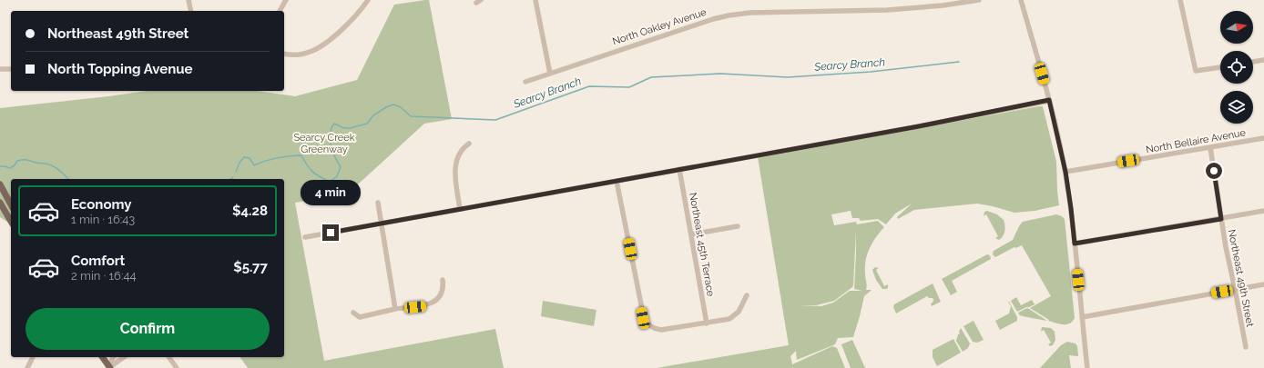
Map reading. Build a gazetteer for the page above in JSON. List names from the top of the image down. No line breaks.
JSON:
{"streets":{"street":["North Oakley Avenue","North Bellaire Avenue","Northeast 45th Terrace","Northeast 49th Street"]},"crossings":[["North Bellaire Avenue","Northeast 49th Street"]],"water":["Searcy Branch"],"parks":["Searcy Creek Greenway"],"north":"right","page":{"banner":["Northeast 49th Street","North Topping Avenue"],"bubble":"4 min","list":[{"name":"Economy","note":"1 min · 16:43","value":"$4.28"},{"name":"Comfort","note":"2 min · 16:44","value":"$5.77"}],"buttons":"Confirm"}}
